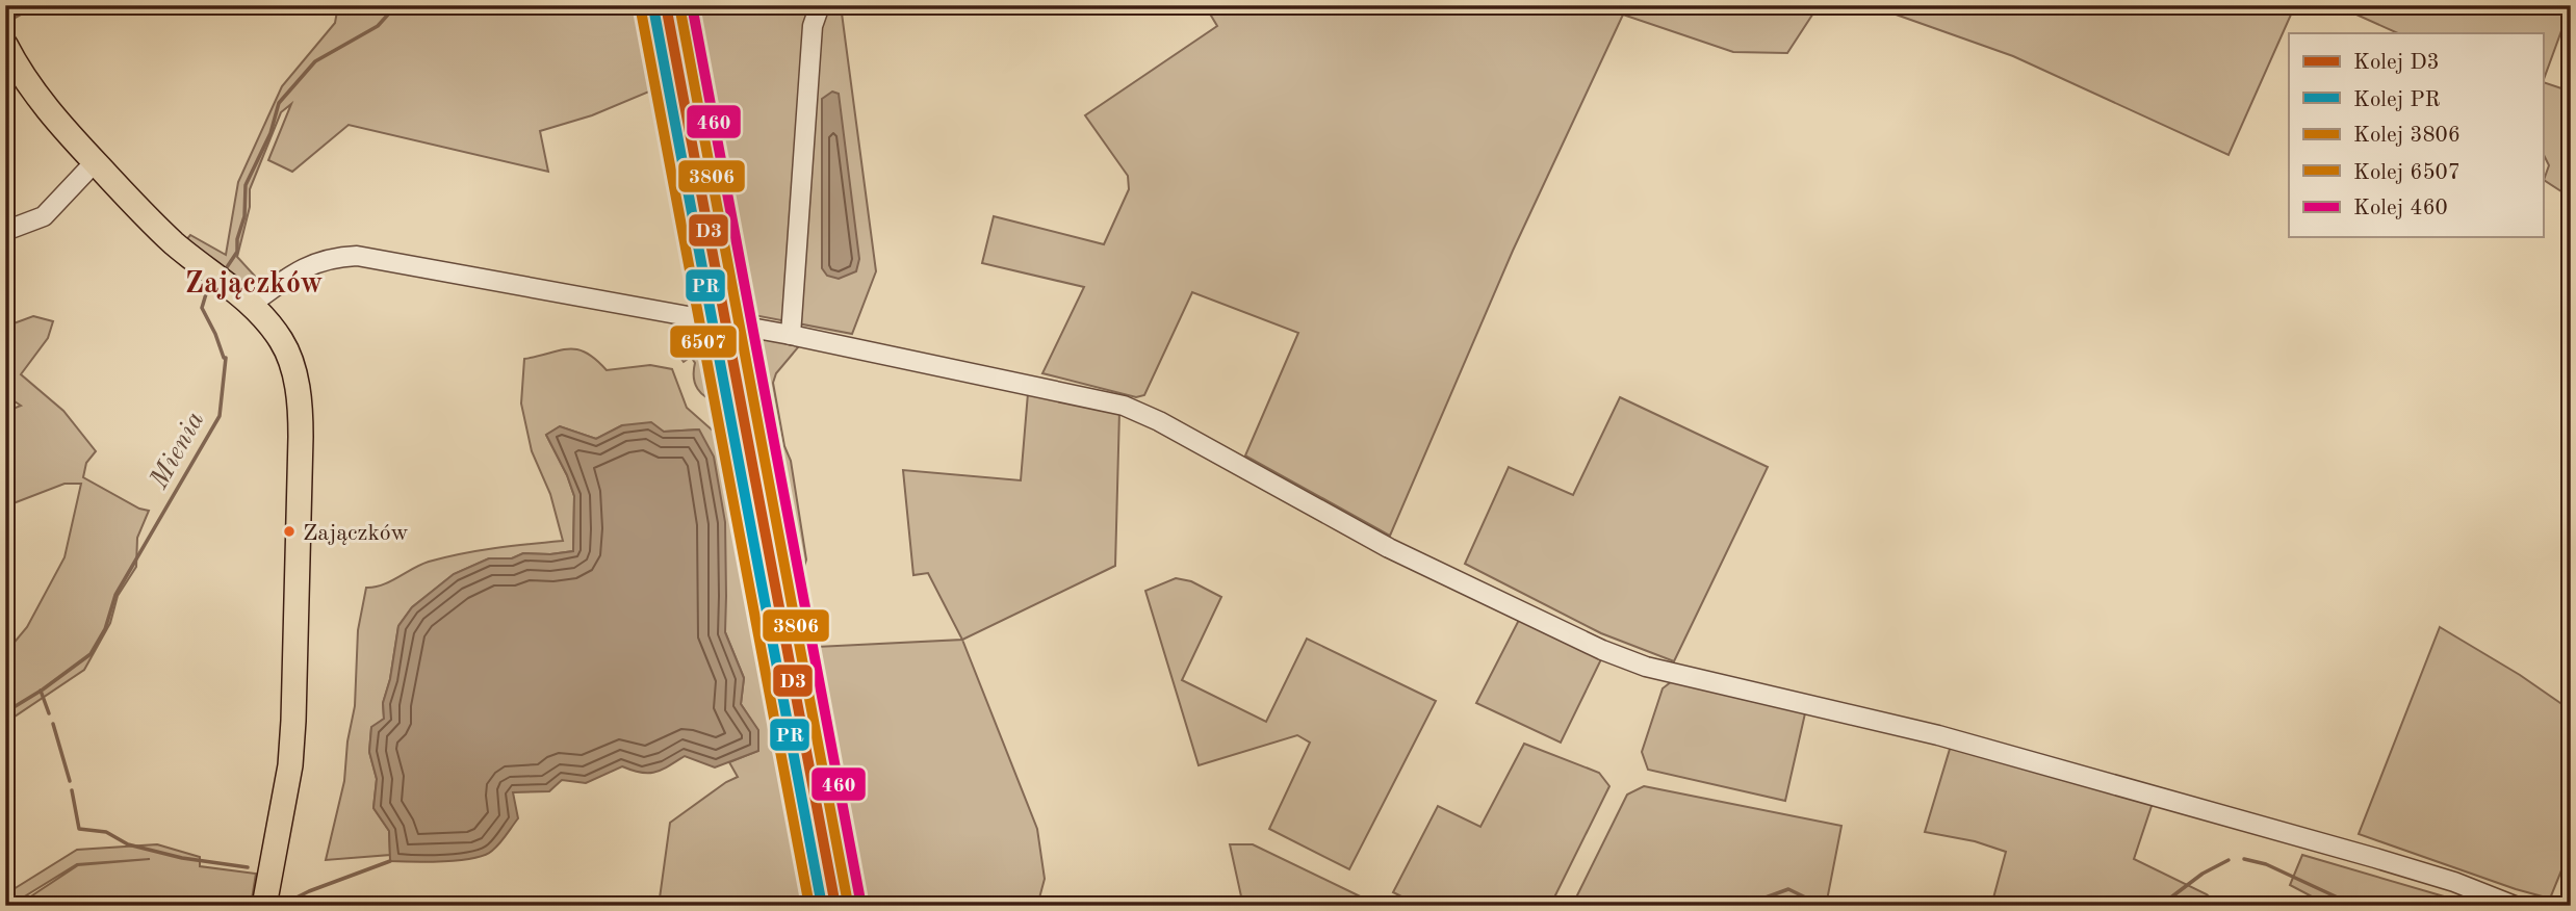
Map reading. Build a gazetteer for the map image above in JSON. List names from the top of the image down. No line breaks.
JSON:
{"districts":["Zajączków"],"water":["Mienia"],"places":["Zajączków"],"lines":["rail line D3","rail line 3806","rail line 460","rail line PR","rail line 6507"],"legend":["Kolej D3","Kolej PR","Kolej 3806","Kolej 6507","Kolej 460"]}
